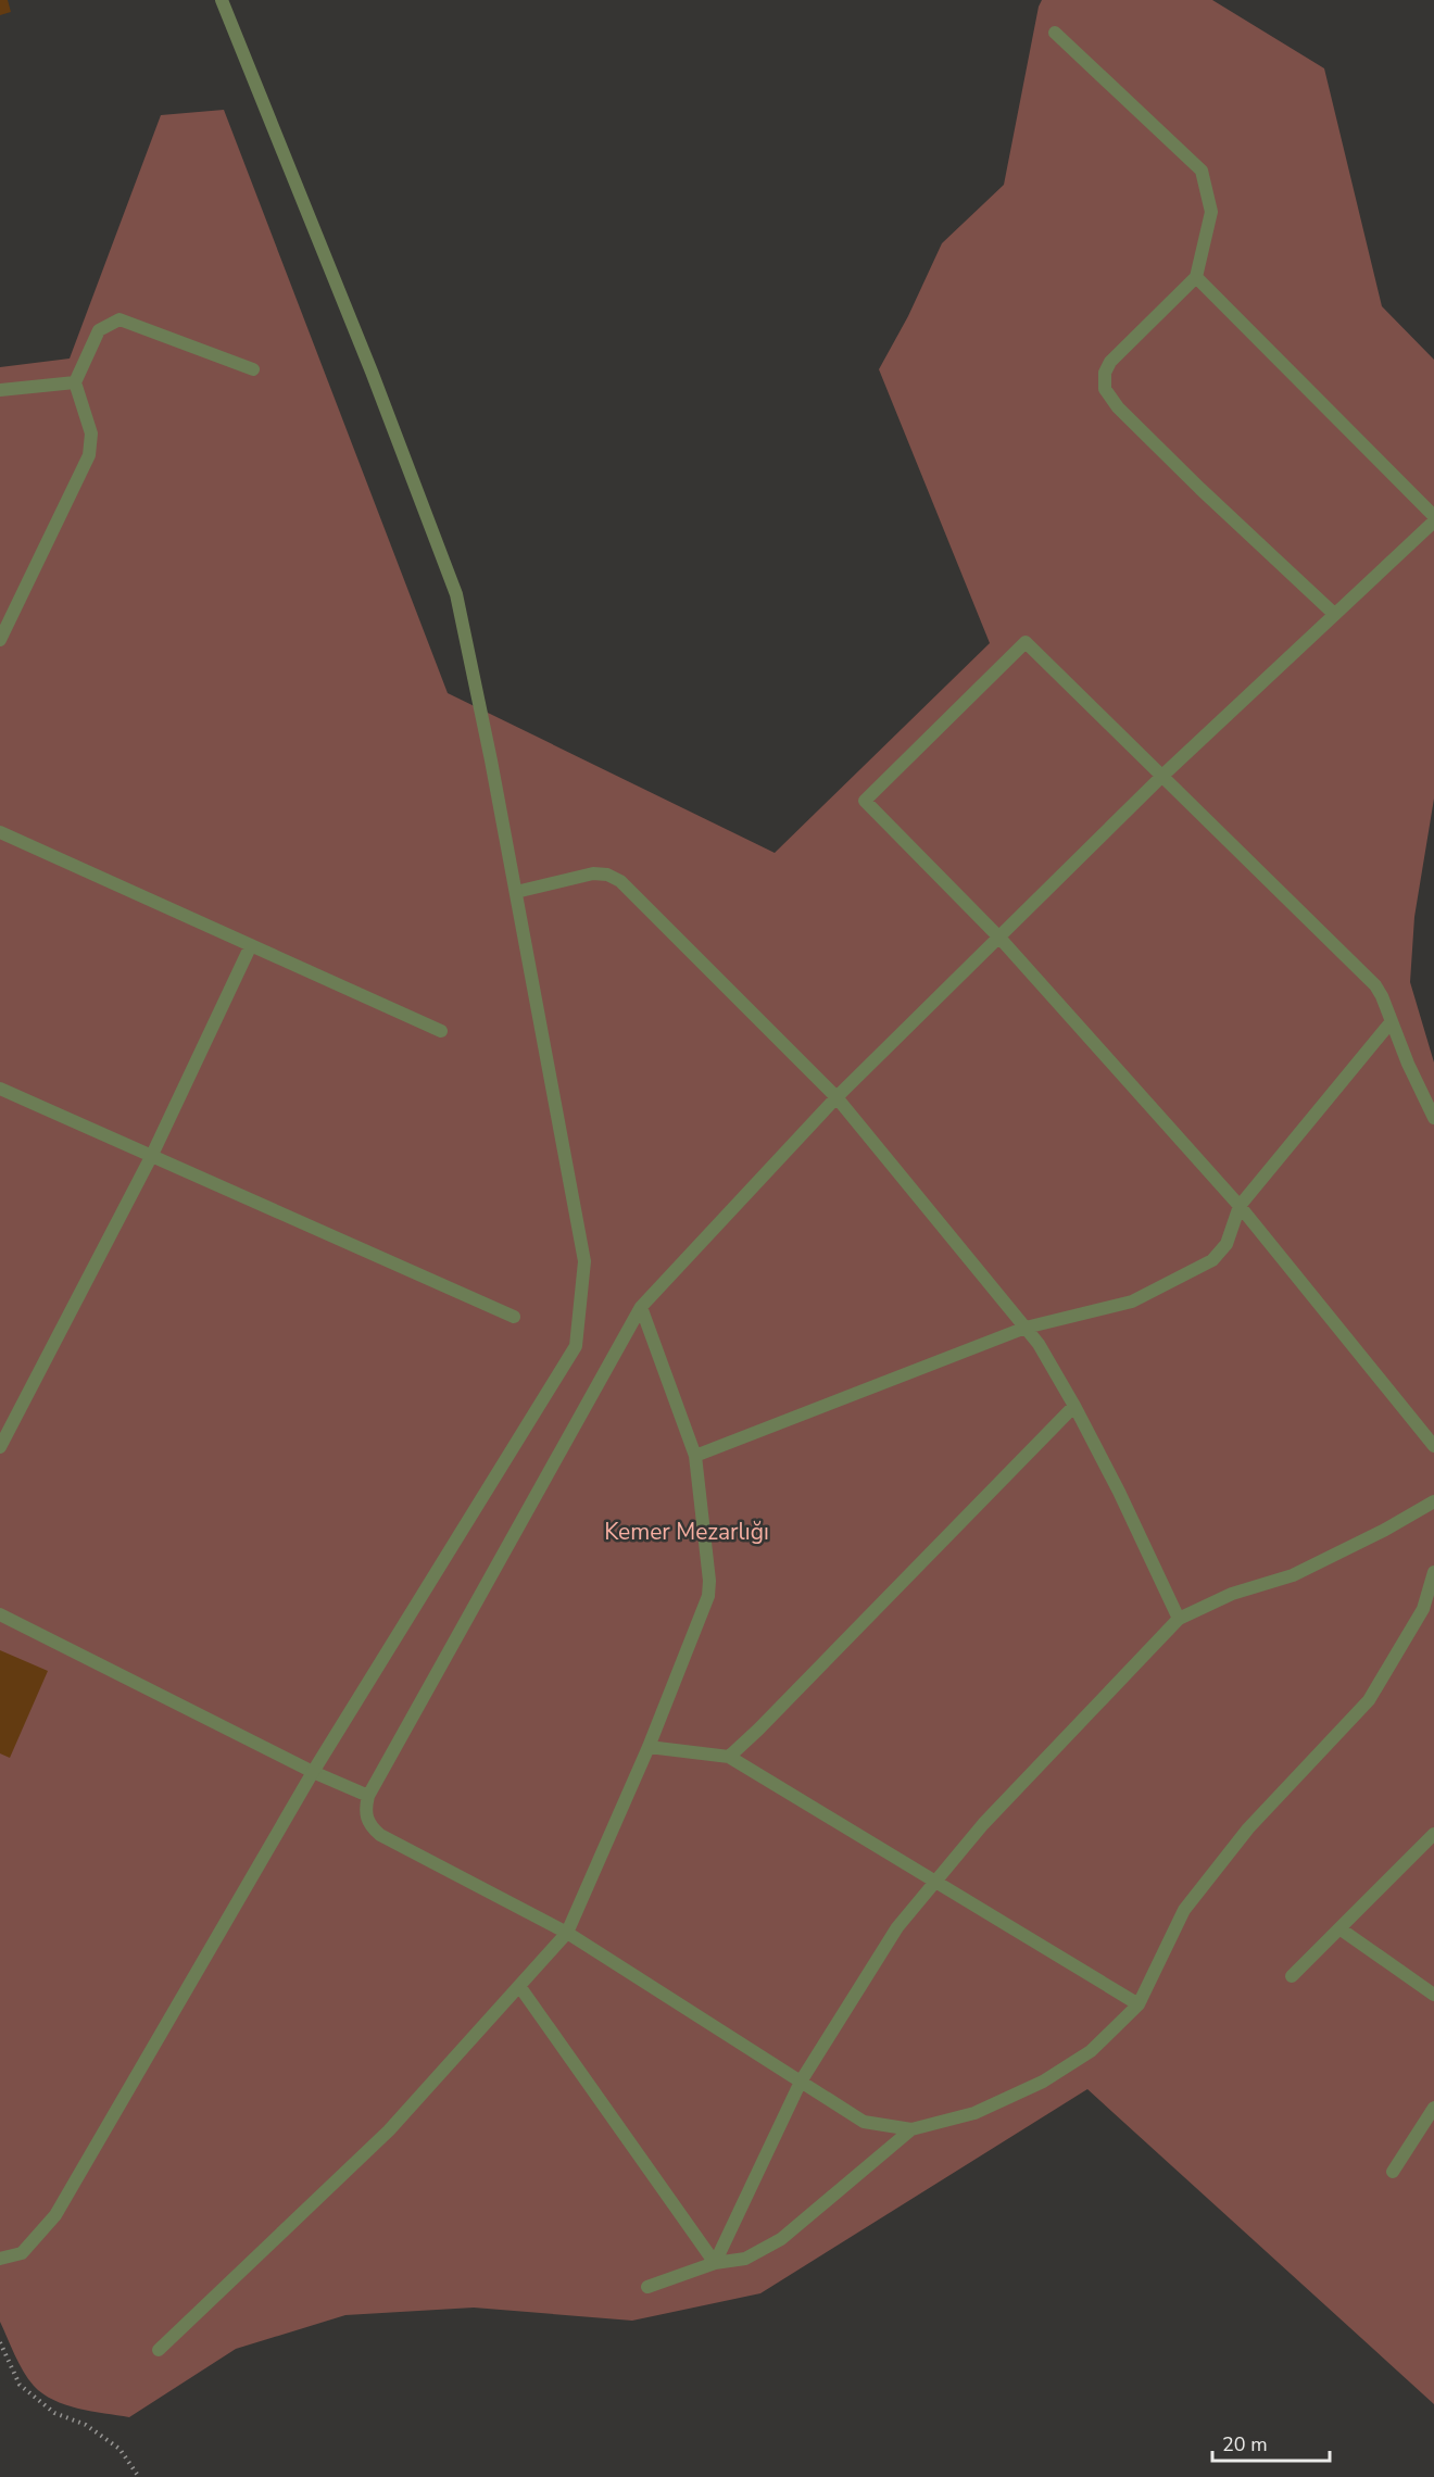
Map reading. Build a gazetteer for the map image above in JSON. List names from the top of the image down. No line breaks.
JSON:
{"parks":["Kemer Mezarlığı"],"scale_bar":"20 m"}
